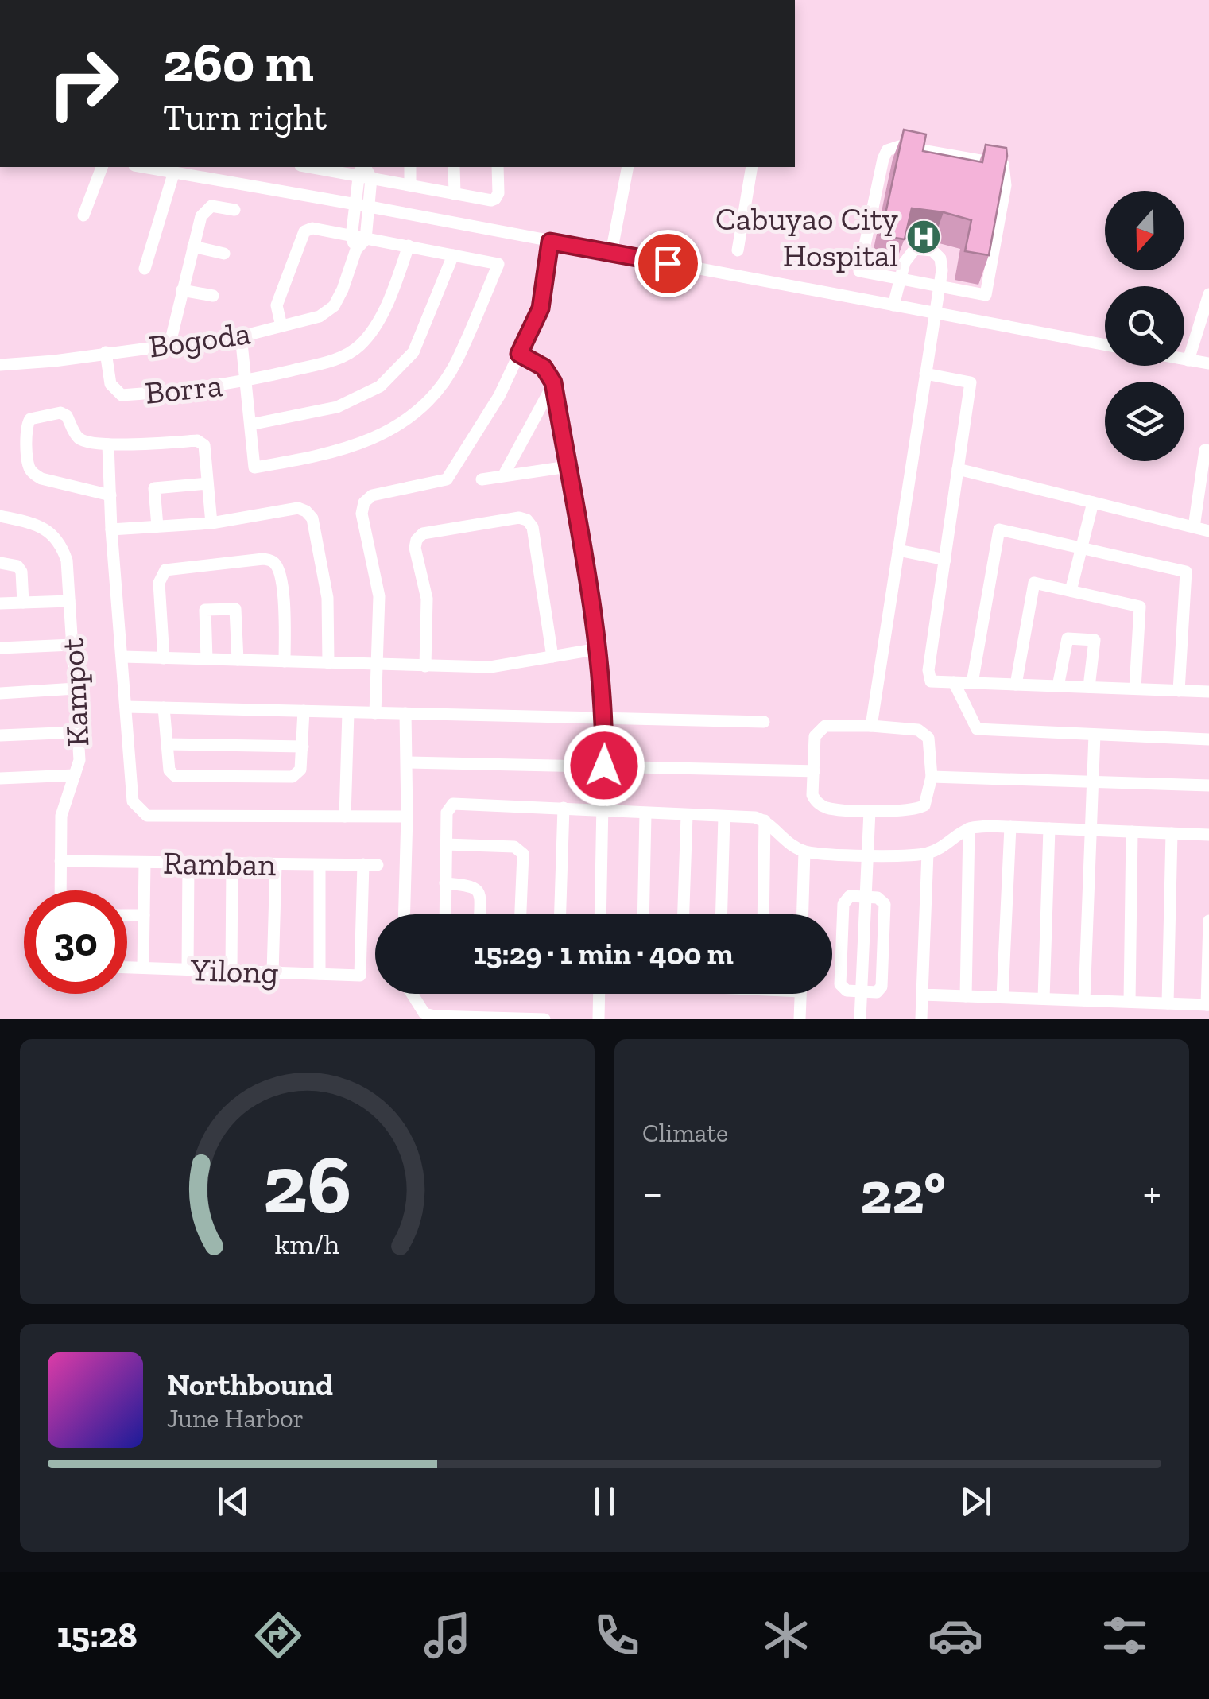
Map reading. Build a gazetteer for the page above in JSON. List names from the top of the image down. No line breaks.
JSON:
{"streets":{"street":["Bogoda","Borra","Kampot","Ramban","Yilong"]},"crossings":[["Bogoda","Borra"],["Kampot","Ramban"],["Ramban","Yilong"]],"places":{"hospital":["Cabuyao City Hospital"]},"north":"bottom","page":{"turn":["260 m","Turn right"],"limit":"30","trip":"15:29 · 1 min · 400 m","tile":"Climate","heat":["−","22°","+"],"song":["Northbound","June Harbor"],"tabs":"15:28","gauge":["26","km/h"]}}
